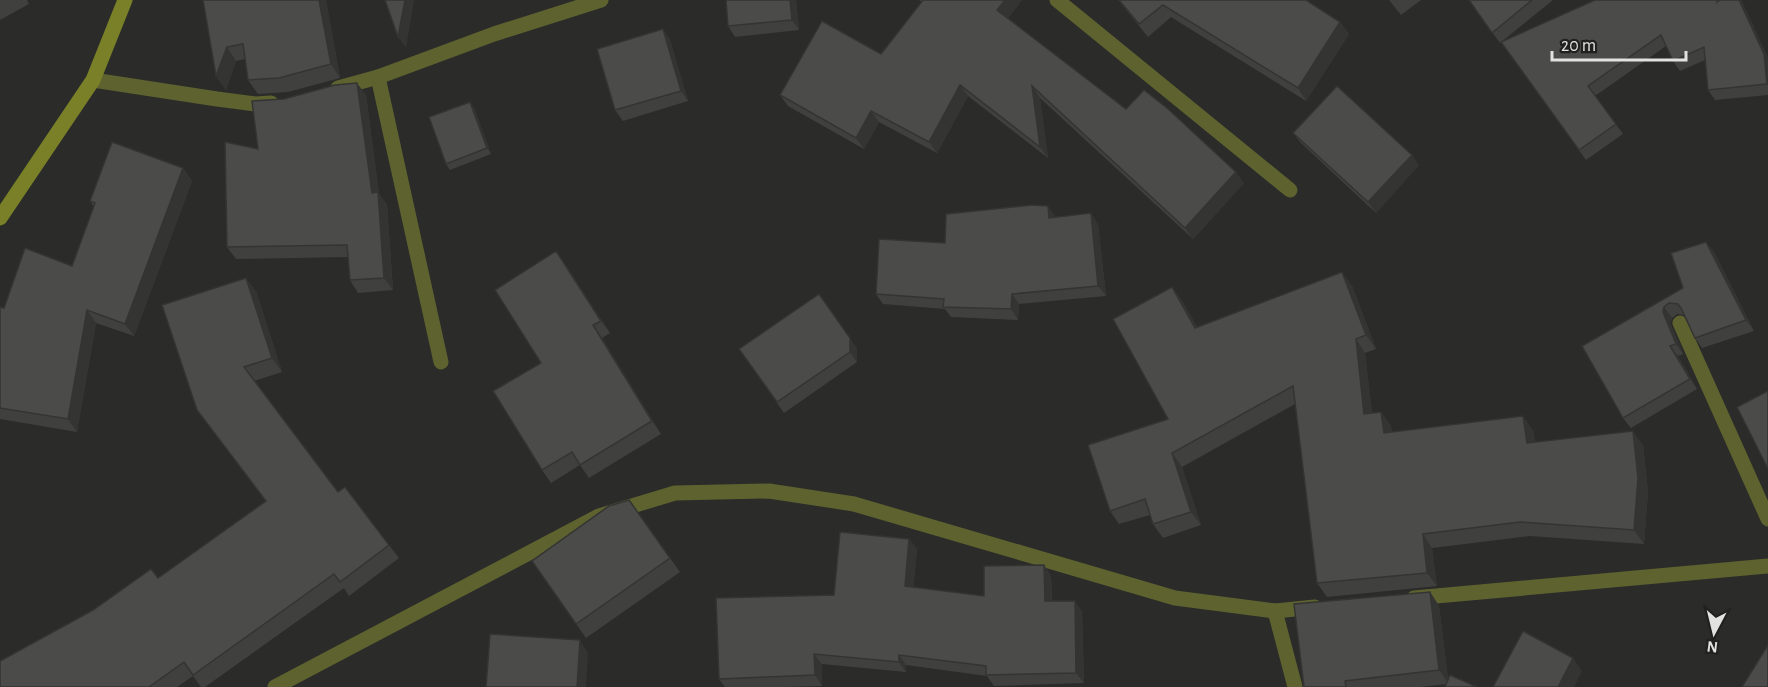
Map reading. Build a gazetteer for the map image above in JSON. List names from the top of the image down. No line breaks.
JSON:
{"scale_bar":"20 m","north":"bottom"}
